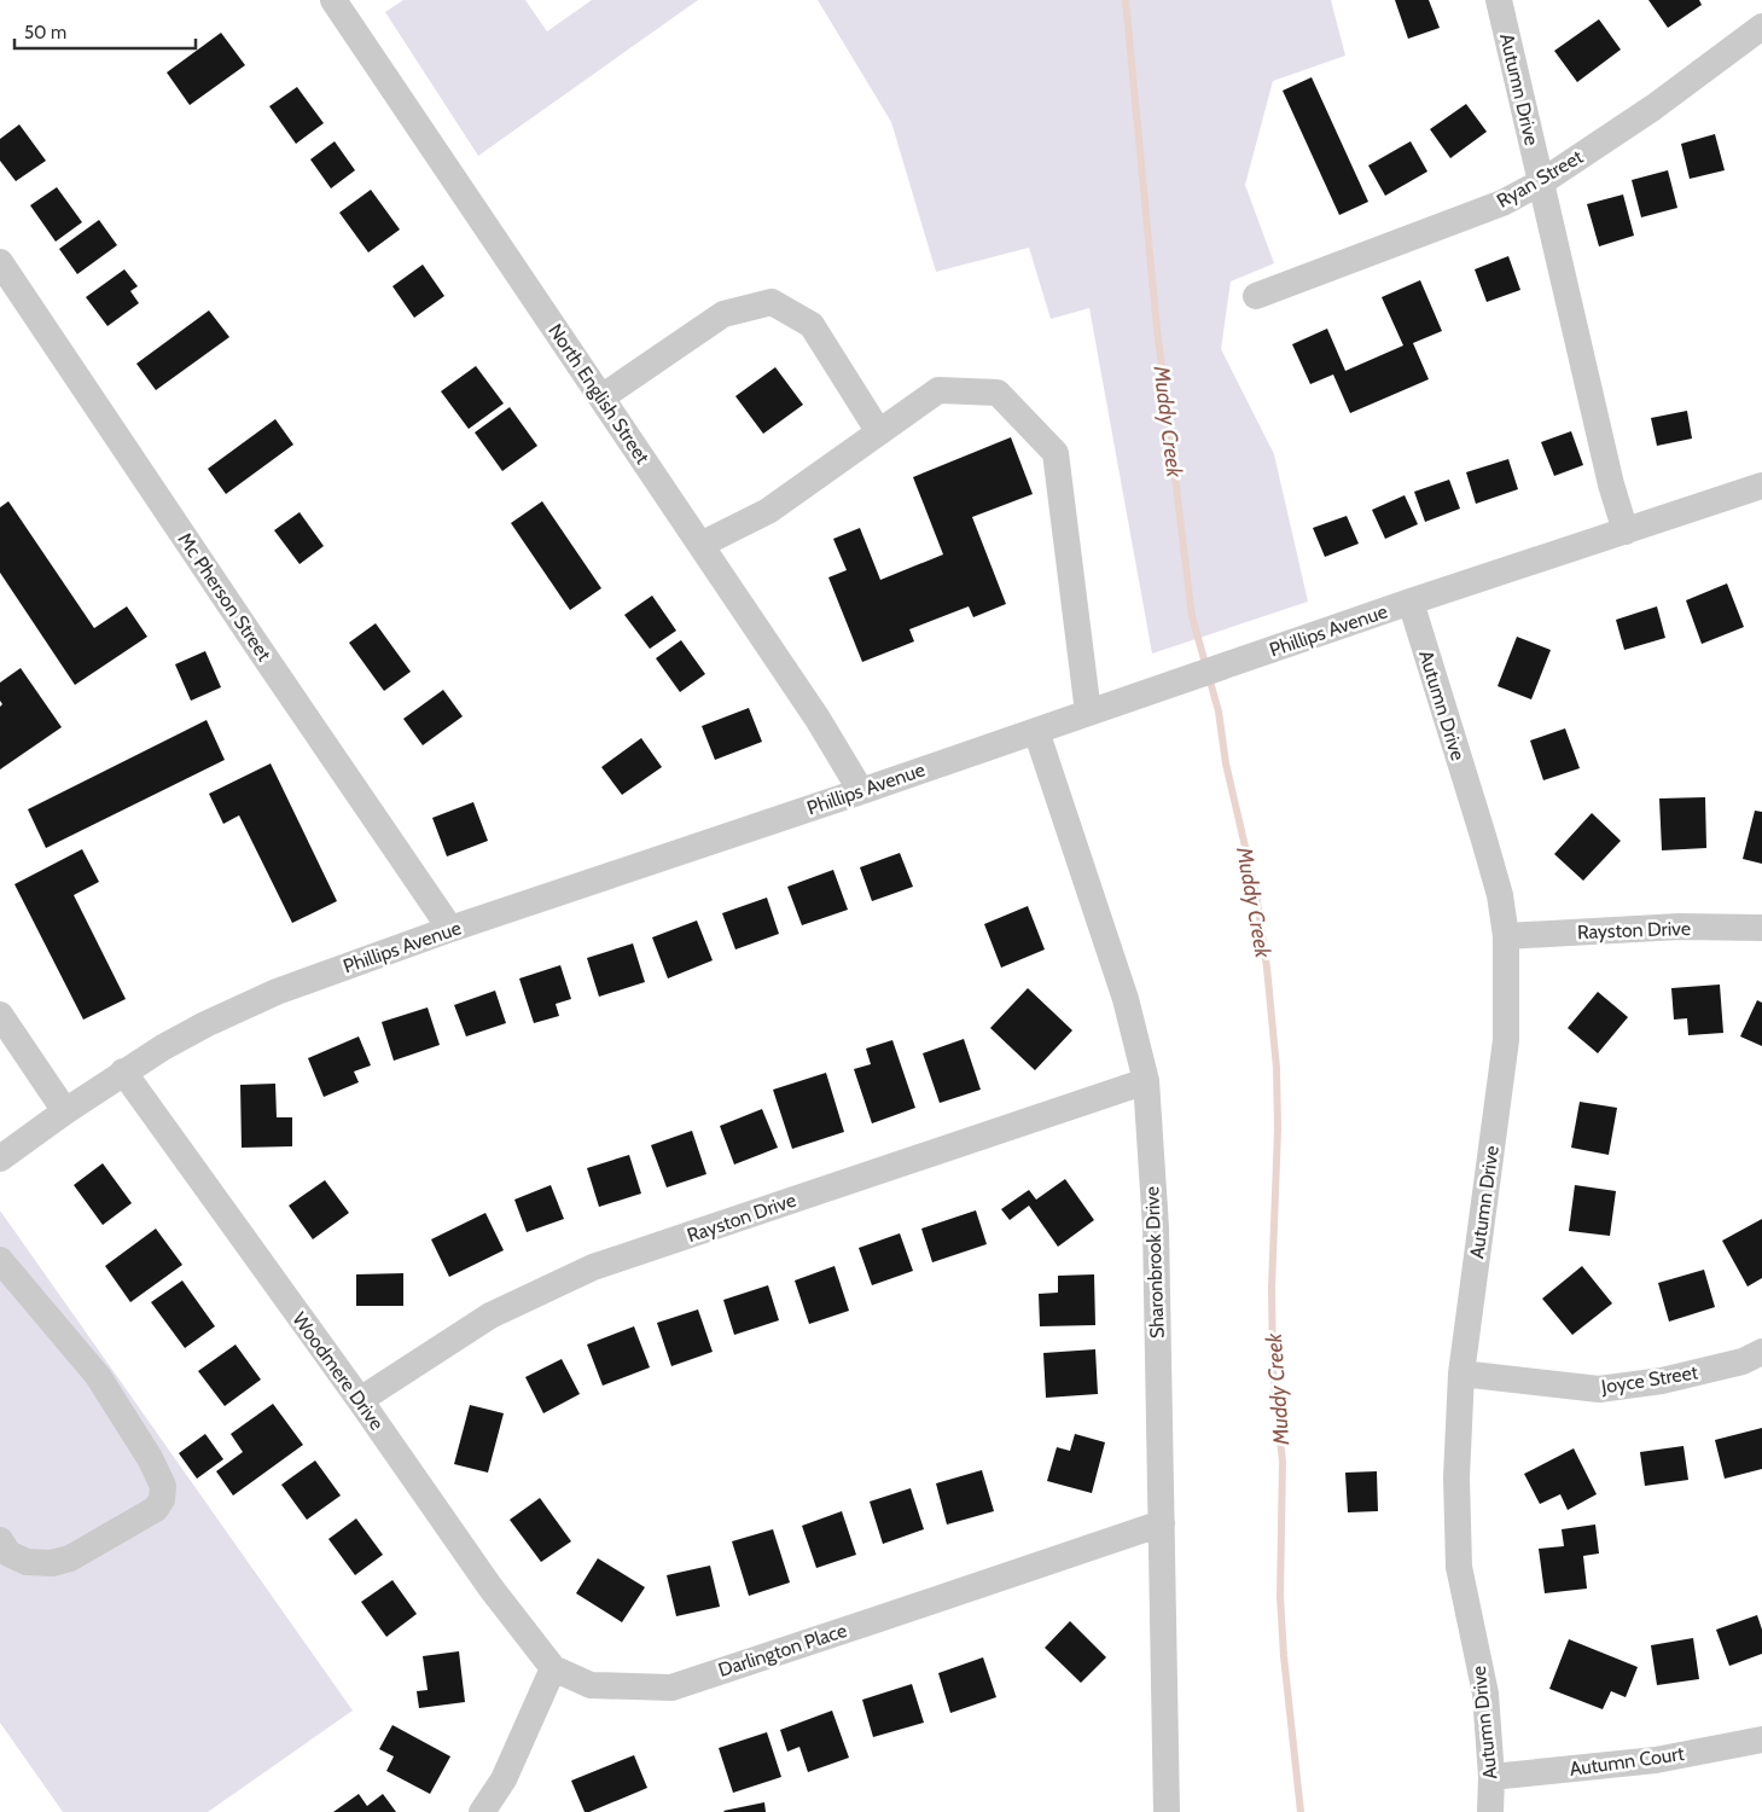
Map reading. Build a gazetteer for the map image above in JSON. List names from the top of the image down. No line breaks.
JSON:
{"streets":{"street":["Autumn Drive","Ryan Street","North English Street","Mc Pherson Street","Phillips Avenue","Rayston Drive","Sharonbrook Drive","Woodmere Drive","Joyce Street","Darlington Place","Autumn Court"]},"crossings":[["Autumn Drive","Ryan Street"],["Autumn Drive","Phillips Avenue"],["Autumn Drive","Rayston Drive"],["Autumn Drive","Joyce Street"],["Autumn Drive","Autumn Court"],["North English Street","Phillips Avenue"],["Mc Pherson Street","Phillips Avenue"],["Phillips Avenue","Sharonbrook Drive"],["Phillips Avenue","Woodmere Drive"],["Rayston Drive","Sharonbrook Drive"],["Rayston Drive","Woodmere Drive"],["Sharonbrook Drive","Darlington Place"],["Woodmere Drive","Darlington Place"]],"water":["Muddy Creek"],"scale_bar":"50 m"}
